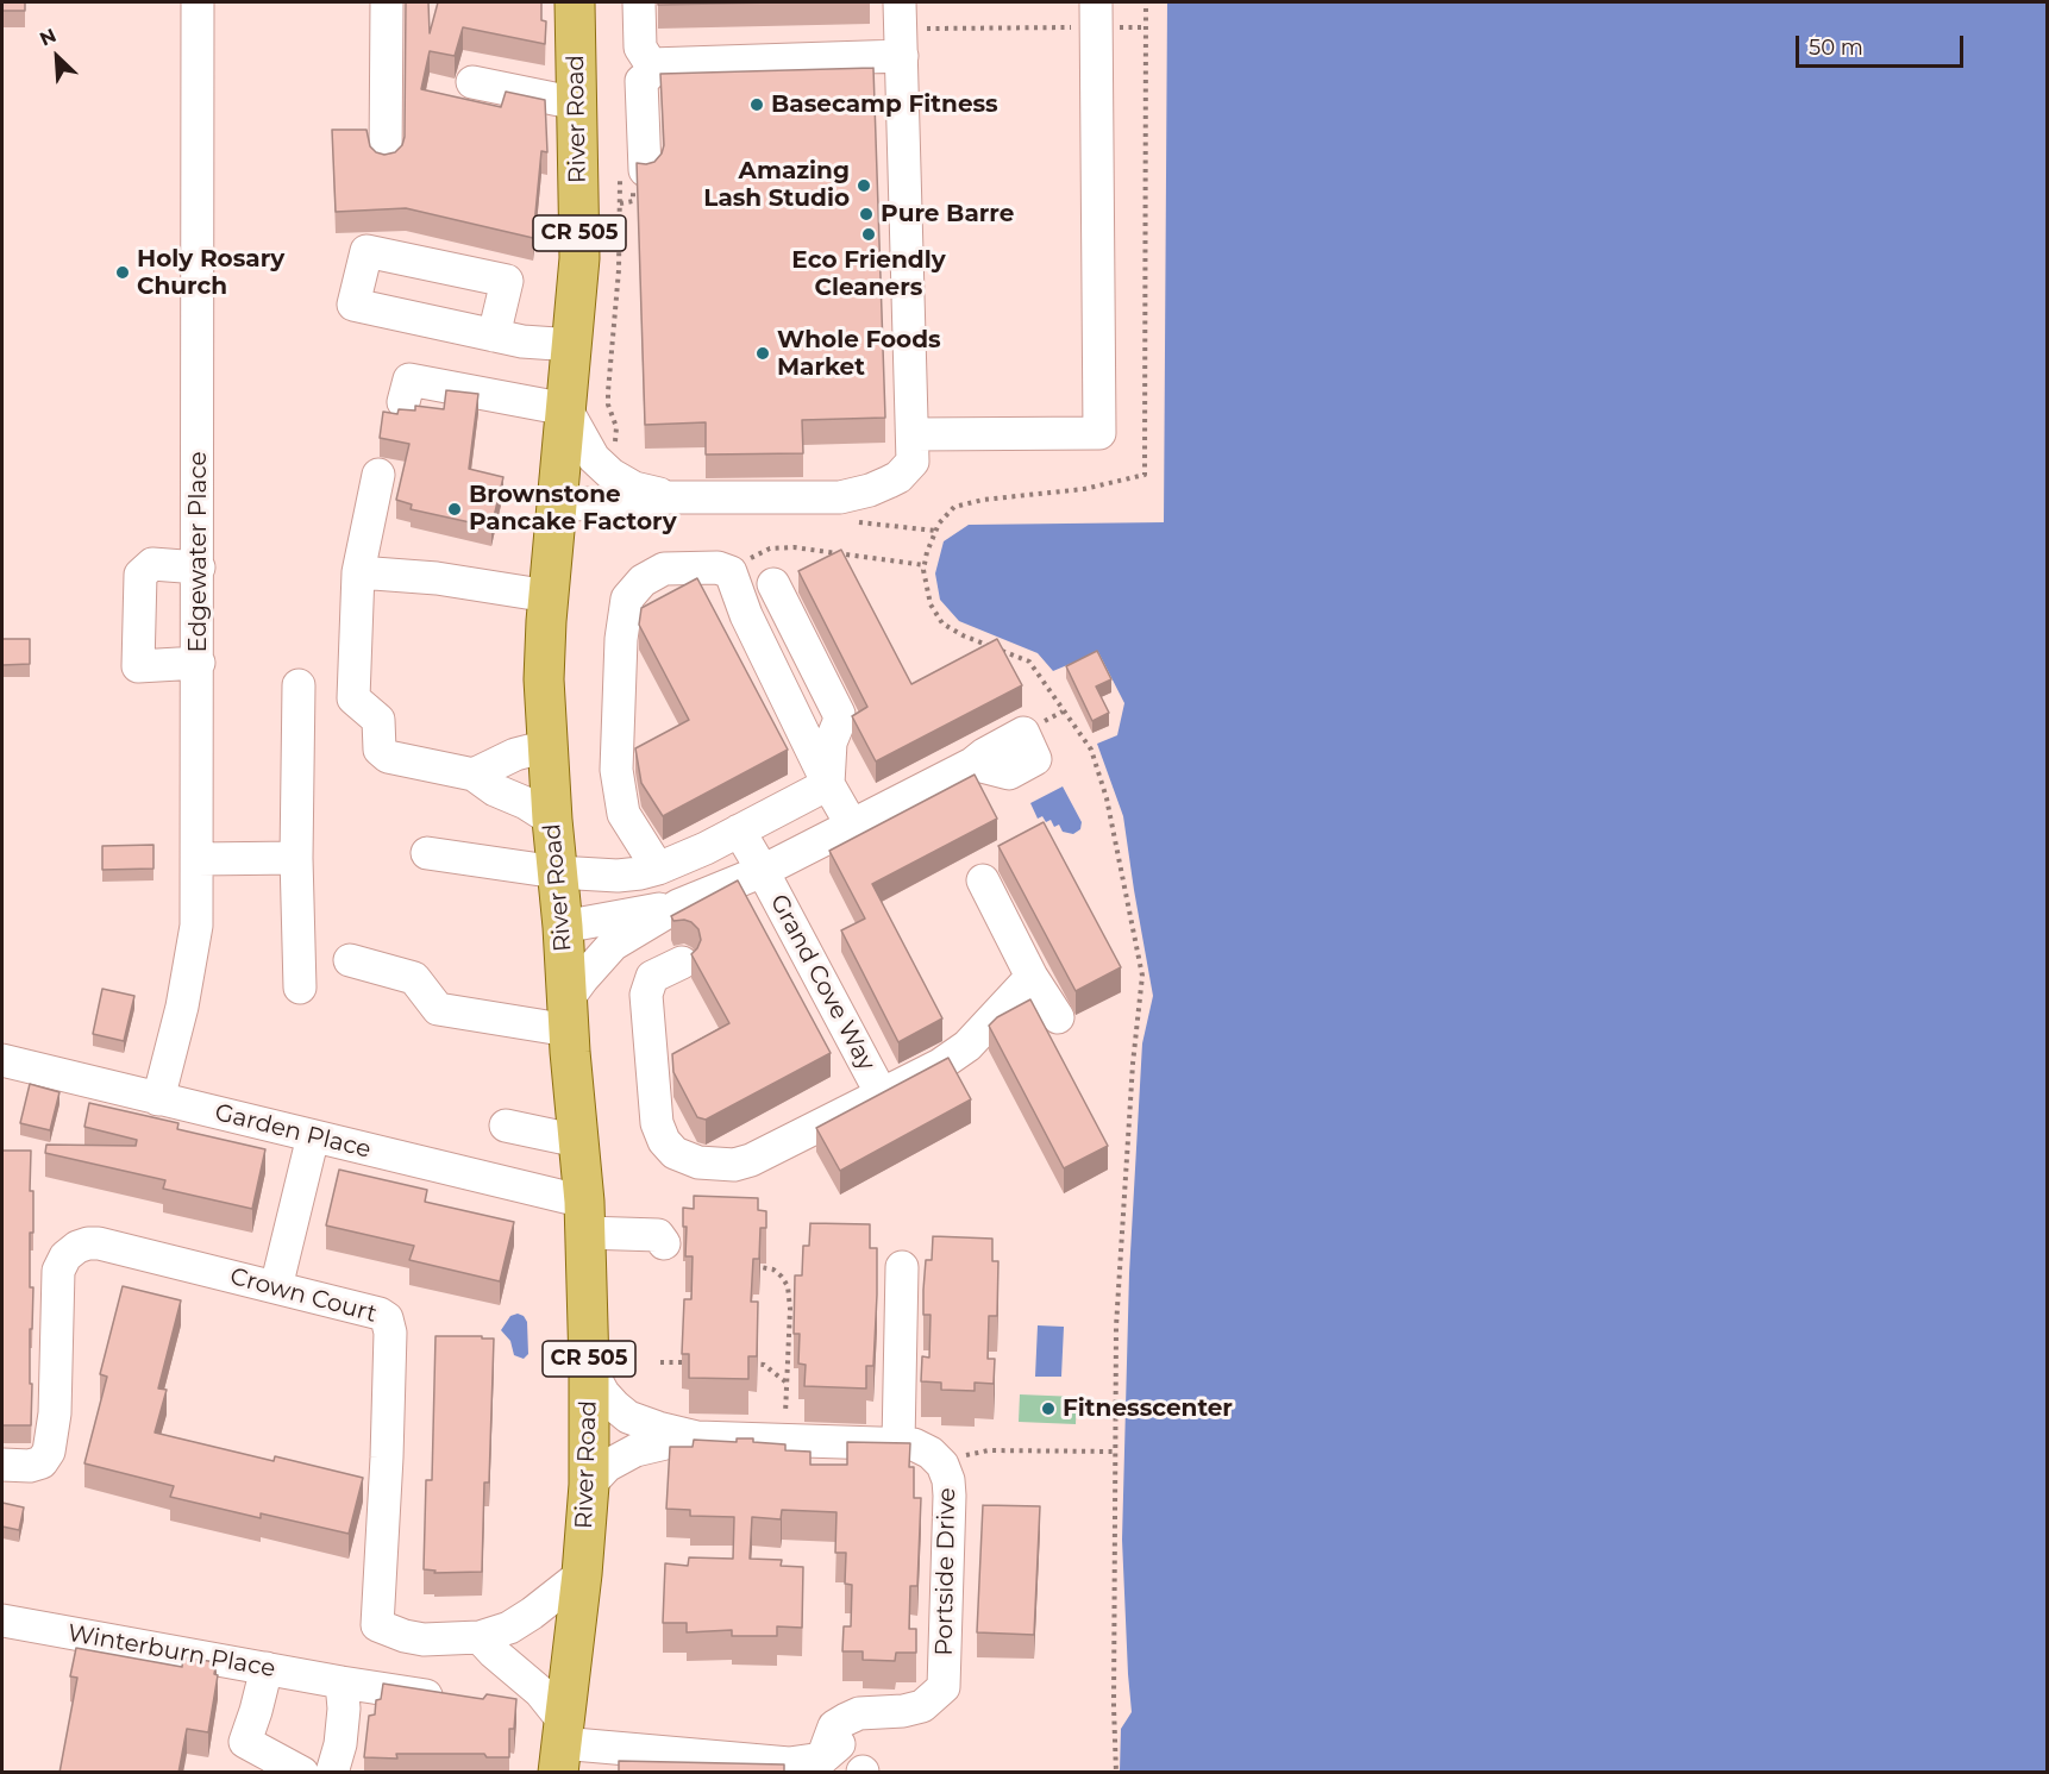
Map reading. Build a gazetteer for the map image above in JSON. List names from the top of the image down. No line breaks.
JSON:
{"streets":{"main road":["River Road","CR 505"],"street":["Edgewater Place","Grand Cove Way","Garden Place","Crown Court","Portside Drive","Winterburn Place"]},"crossings":[["River Road","Grand Cove Way"],["River Road","Garden Place"],["River Road","Crown Court"],["River Road","Portside Drive"],["Edgewater Place","Garden Place"]],"places":["Basecamp Fitness","Amazing Lash Studio","Pure Barre","Eco Friendly Cleaners","Holy Rosary Church","Whole Foods Market","Brownstone Pancake Factory","Fitnesscenter"],"scale_bar":"50 m","north":"top left"}
